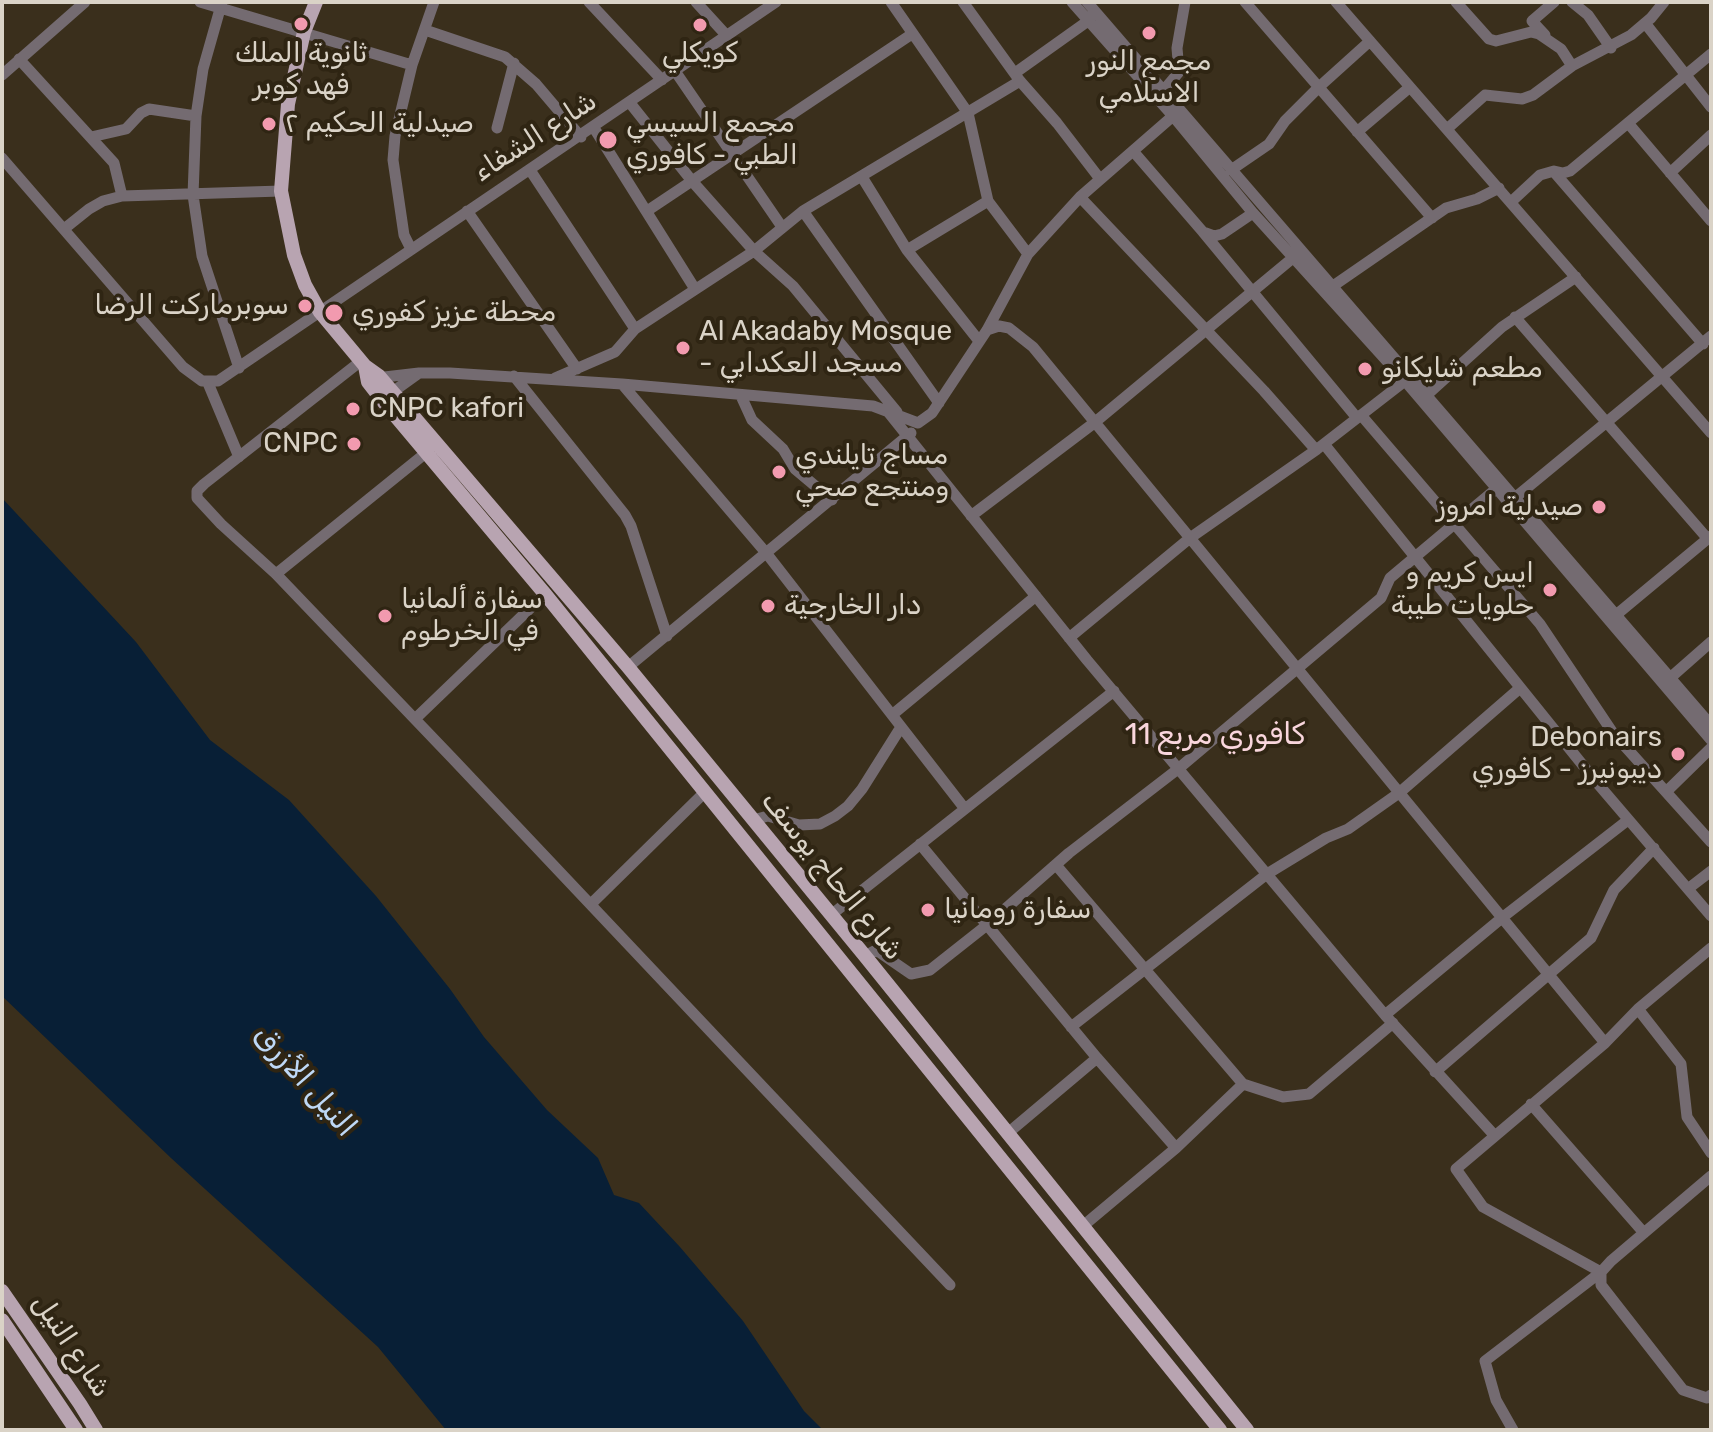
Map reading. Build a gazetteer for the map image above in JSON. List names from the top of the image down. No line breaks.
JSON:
{"streets":{"main road":["شارع الحاج يوسف","شارع النيل"],"street":["شارع الشفاء"]},"crossings":[["شارع الشفاء","شارع الحاج يوسف"]],"districts":["كافوري مربع 11"],"water":["النيل الأزرق"],"places":["ثانوية الملك فهد كوبر","كويكلي","مجمع النور الاسلامي","صيدلية الحكيم ٢","مجمع السيسي الطبي - كافوري","سوبرماركت الرضا","محطة عزيز كفوري","Al Akadaby Mosque - مسجد العكدابي","مطعم شايكانو","CNPC kafori","CNPC","مساج تايلندي ومنتجع صحي","صيدلية امروز","ايس كريم و حلويات طيبة","دار الخارجية","سفارة ألمانيا في الخرطوم","Debonairs ديبونيرز - كافوري","سفارة رومانيا"]}
